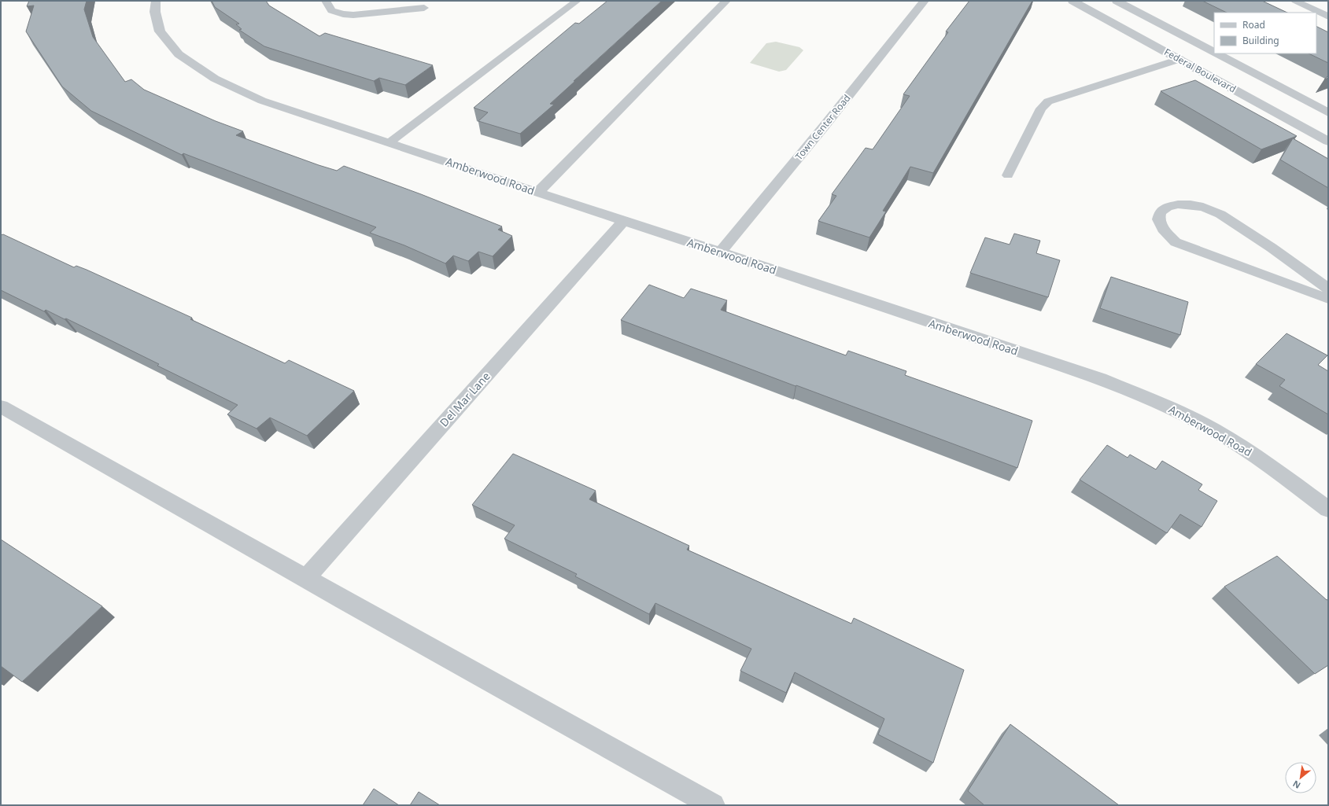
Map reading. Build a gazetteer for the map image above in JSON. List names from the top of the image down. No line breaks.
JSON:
{"streets":{"street":["Federal Boulevard","Town Center Road","Amberwood Road","Del Mar Lane"]},"crossings":[["Town Center Road","Amberwood Road"],["Amberwood Road","Del Mar Lane"]],"legend":["Road","Building"],"north":"bottom left"}
